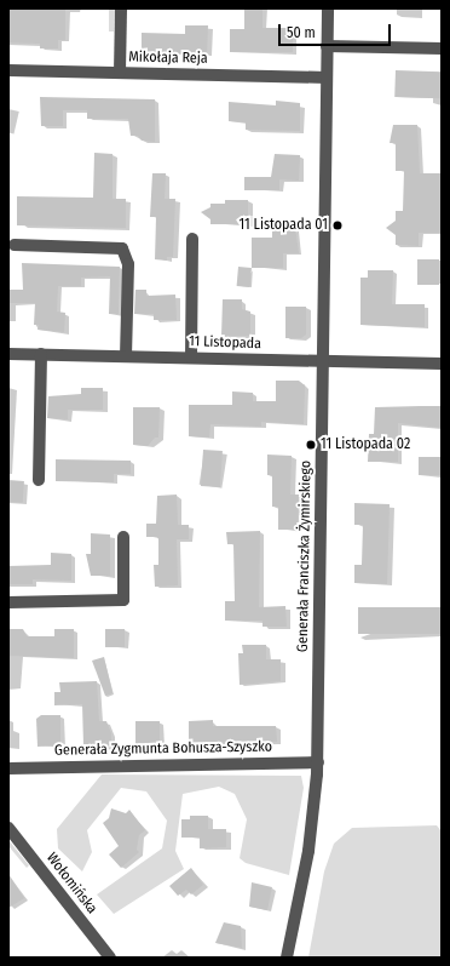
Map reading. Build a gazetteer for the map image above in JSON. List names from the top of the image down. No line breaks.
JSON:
{"streets":{"street":["Mikołaja Reja","11 Listopada","Generała Franciszka Żymirskiego","Generała Zygmunta Bohusza-Szyszko","Wołomińska"]},"crossings":[["Mikołaja Reja","Generała Franciszka Żymirskiego"],["11 Listopada","Generała Franciszka Żymirskiego"],["Generała Franciszka Żymirskiego","Generała Zygmunta Bohusza-Szyszko"]],"places":["11 Listopada 01","11 Listopada 02"],"scale_bar":"50 m"}
